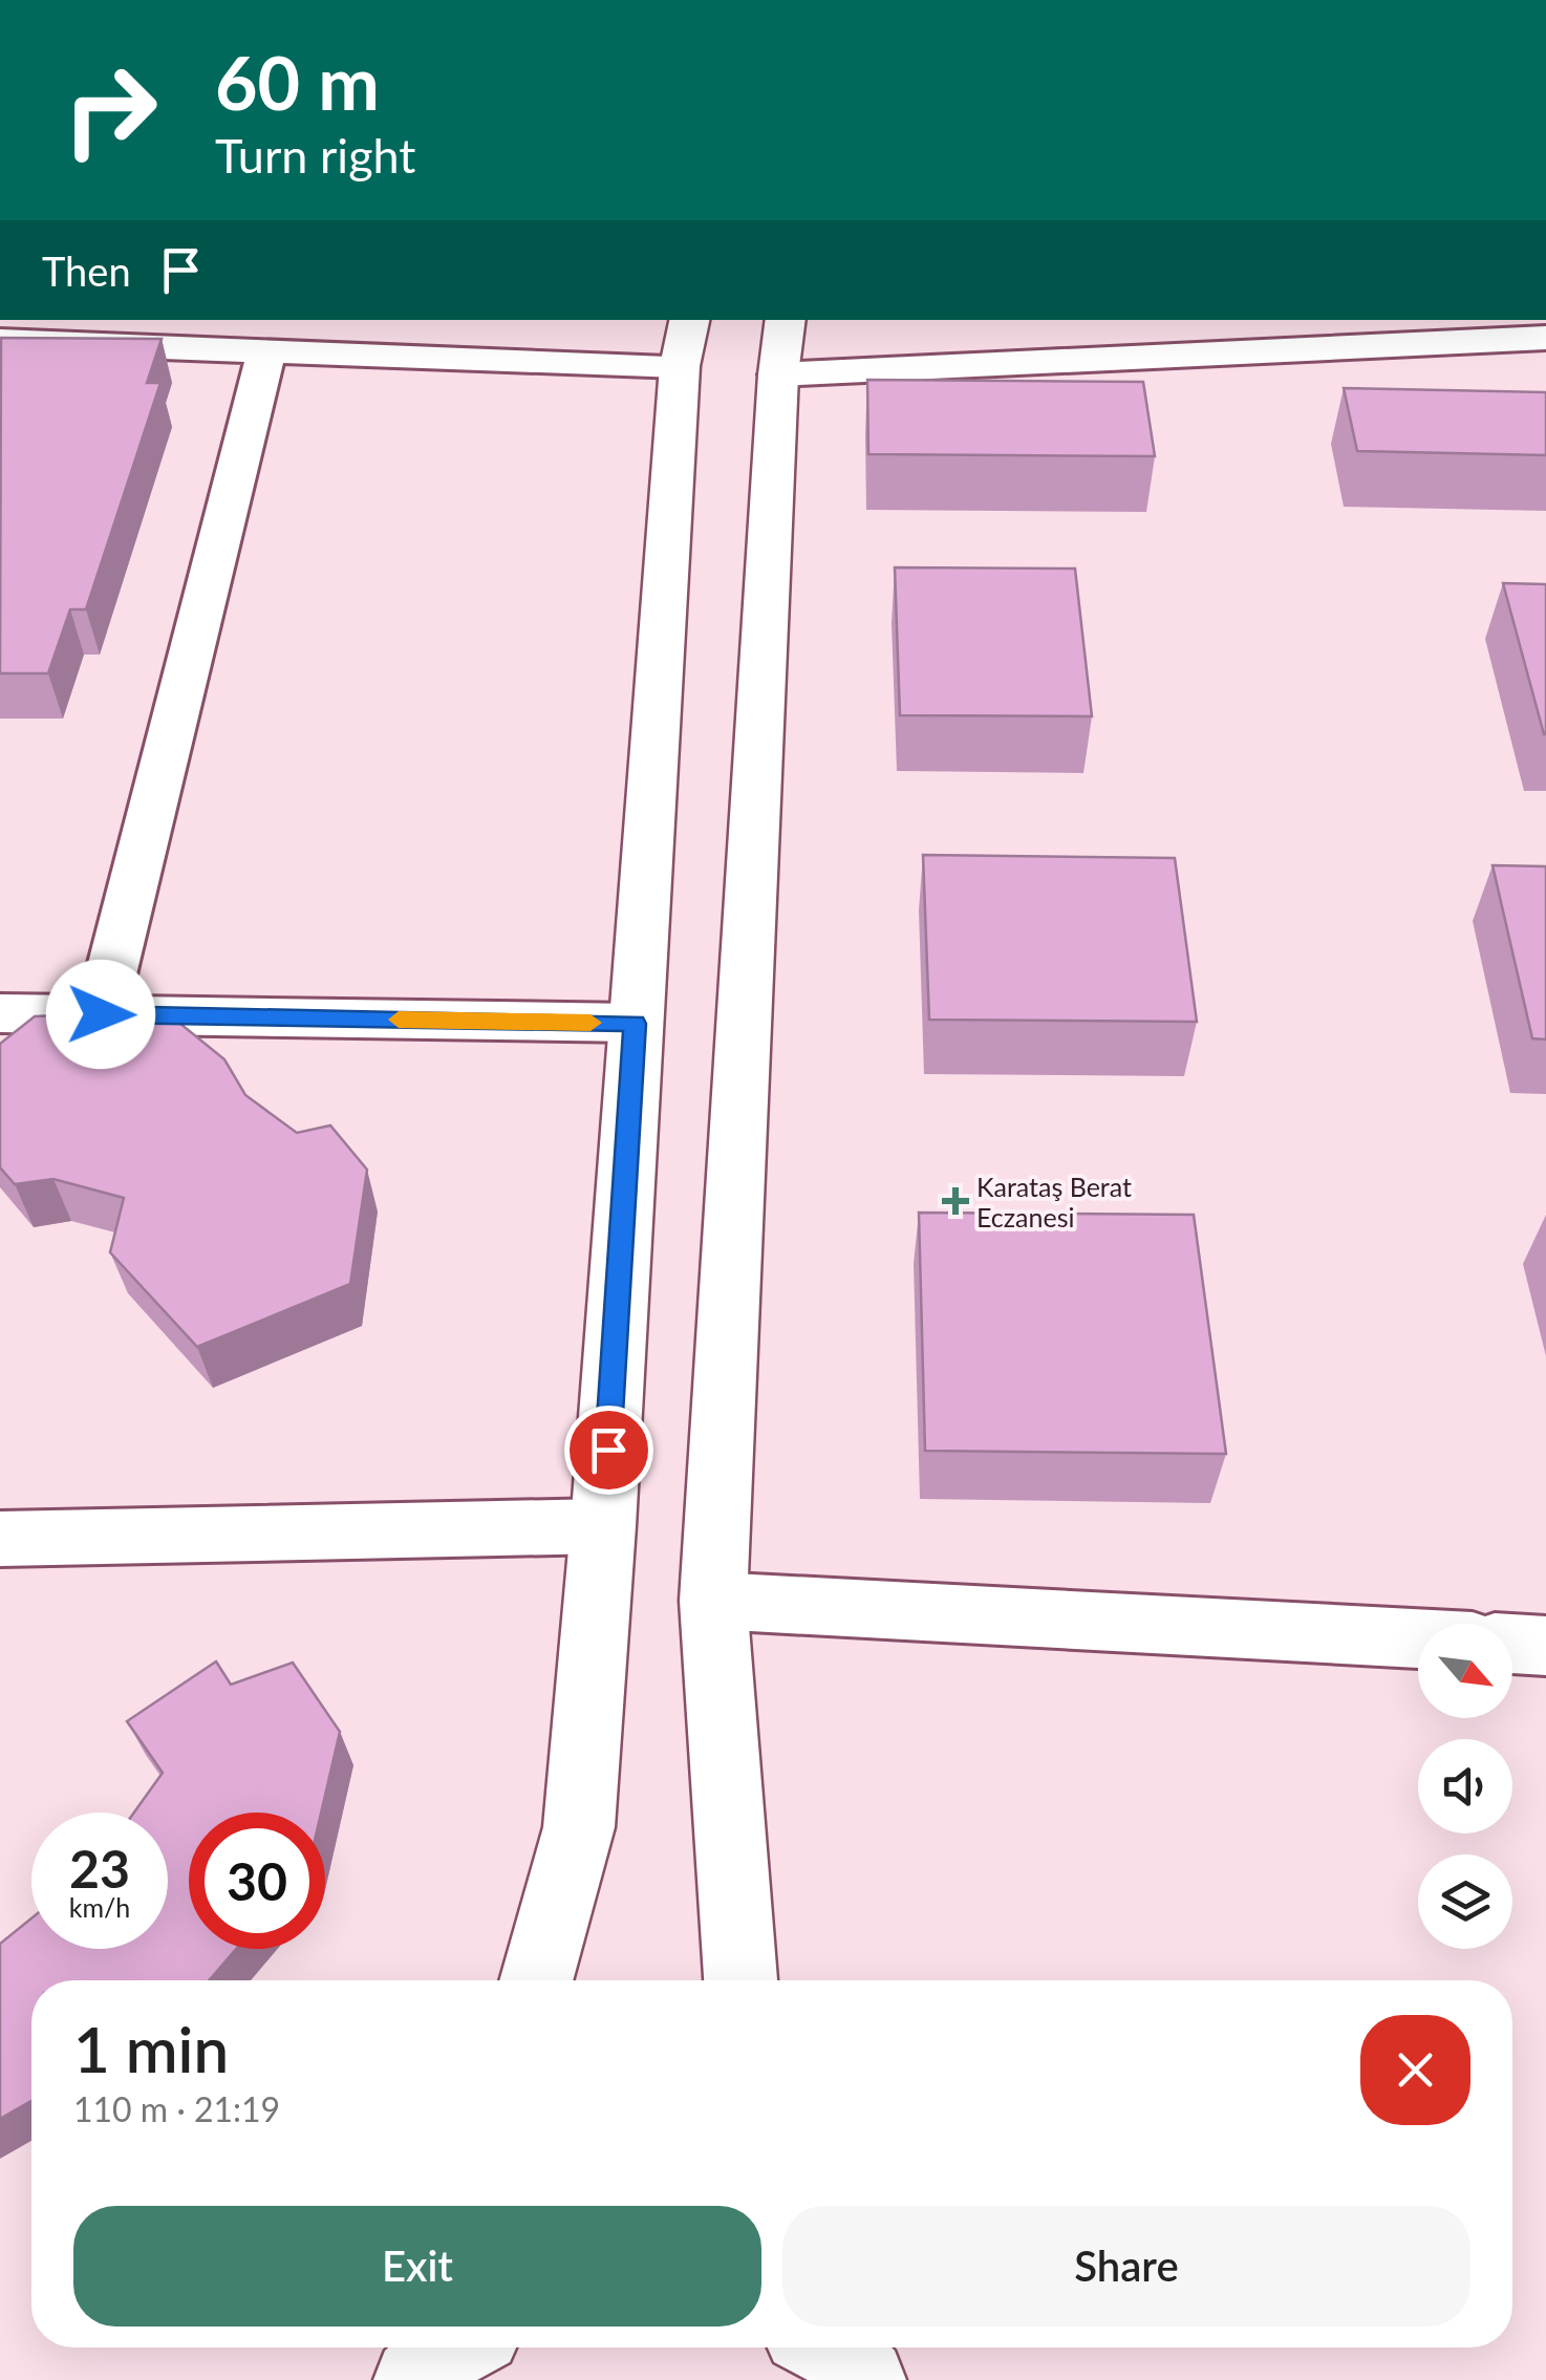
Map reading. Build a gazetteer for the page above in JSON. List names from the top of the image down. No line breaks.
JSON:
{"places":{"health":["Karataş Berat Eczanesi"]},"north":"bottom right","page":{"turn":["60 m","Turn right"],"then":"Then","speed":"23 km/h","limit":"30","heading":["1 min","110 m · 21:19"],"buttons":["Exit","Share"]}}
